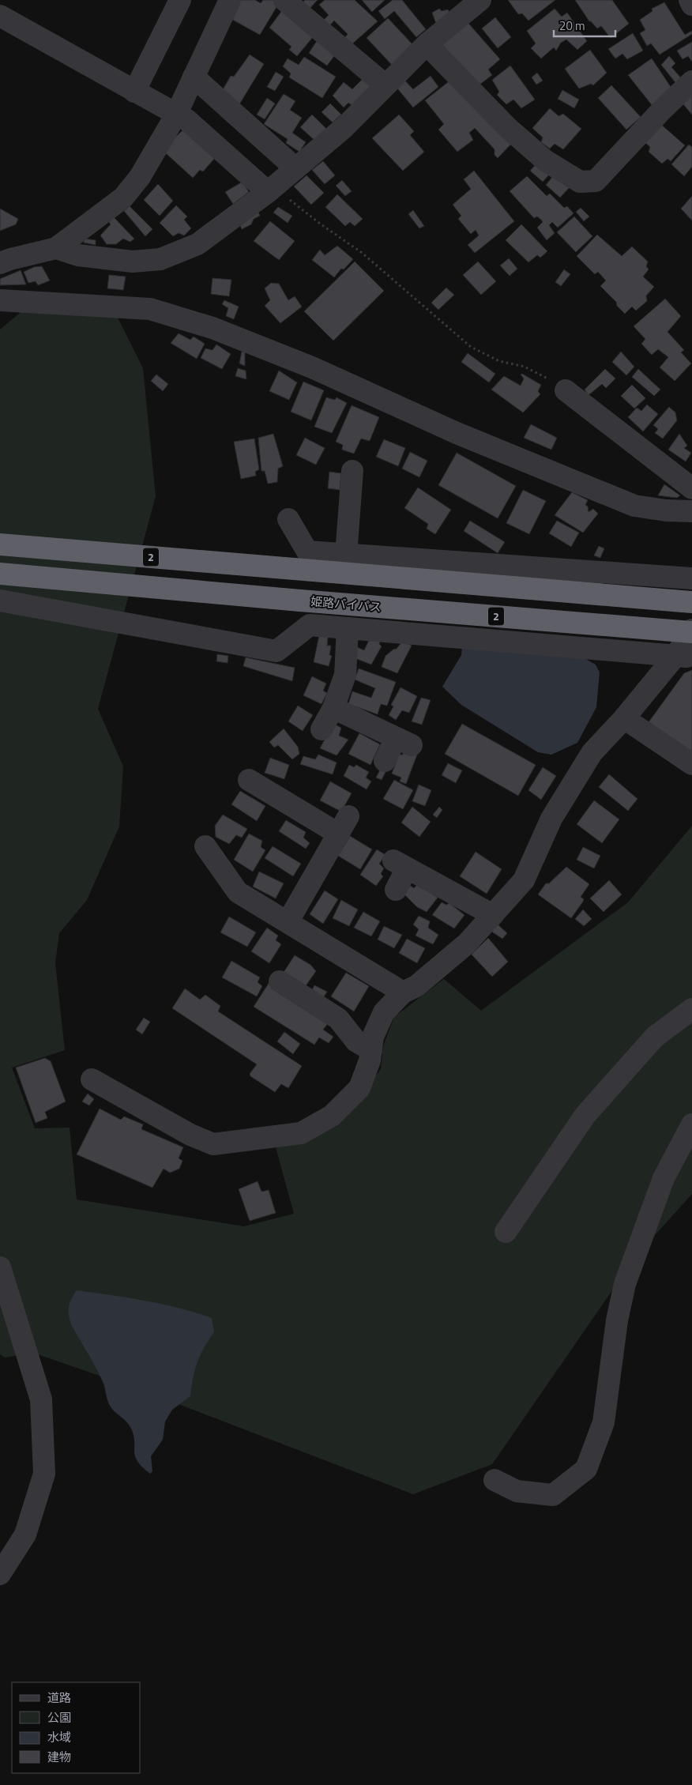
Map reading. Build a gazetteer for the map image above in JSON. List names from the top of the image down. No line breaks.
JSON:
{"streets":{"highway":["2","姫路バイパス"]},"legend":["道路","公園","水域","建物"],"scale_bar":"20 m"}
